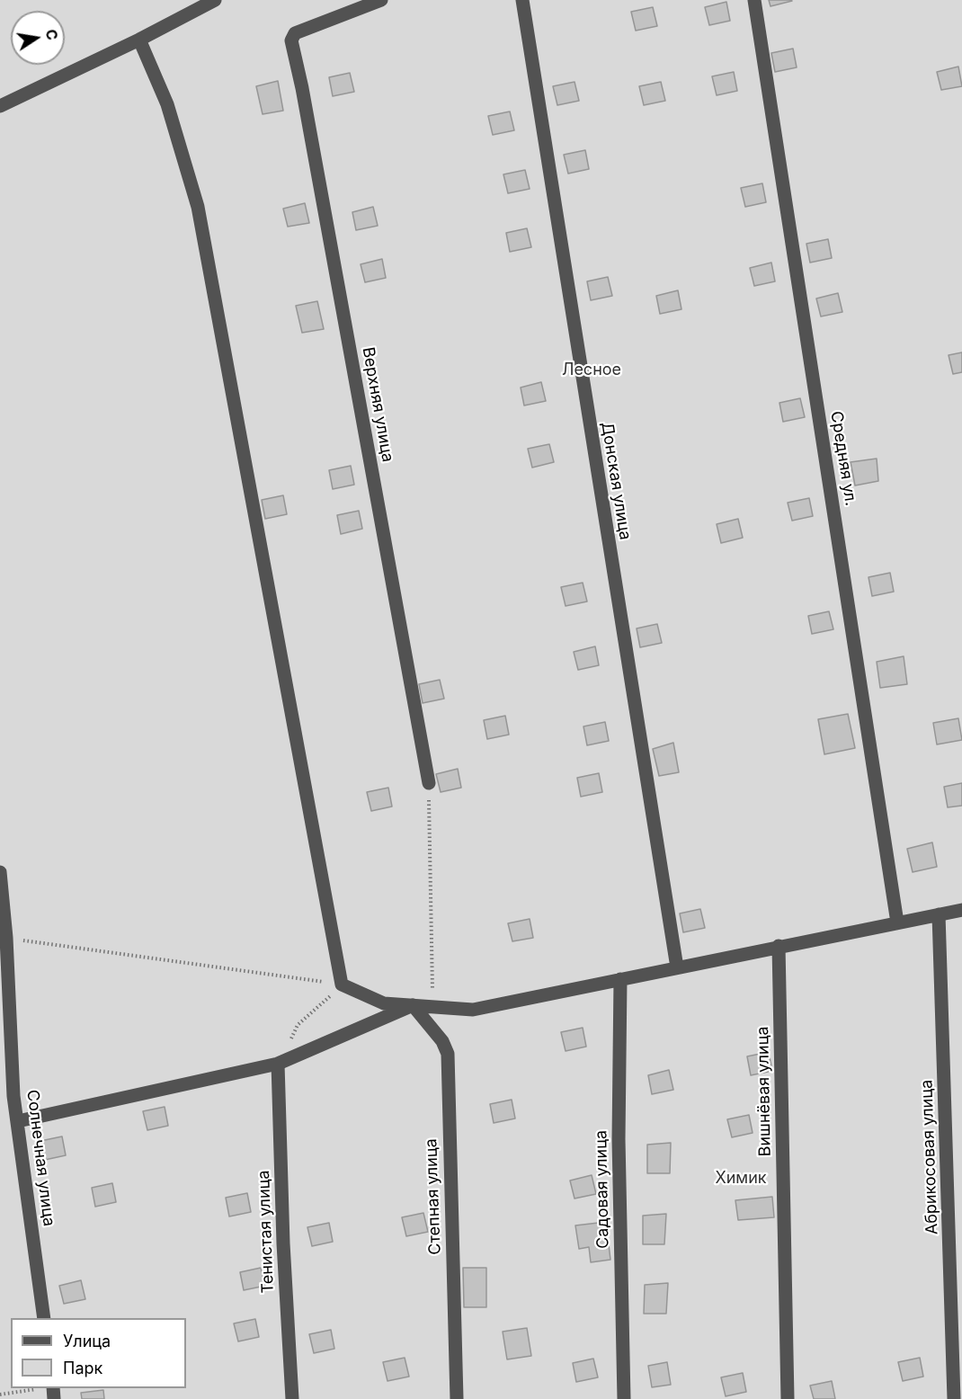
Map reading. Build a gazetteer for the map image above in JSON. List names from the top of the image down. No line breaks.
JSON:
{"streets":{"street":["Верхняя улица","Средняя ул.","Донская улица","Вишнёвая улица","Абрикосовая улица","Солнечная улица","Садовая улица","Степная улица","Тенистая улица"]},"parks":["Лесное","Химик"],"legend":["Улица","Парк"],"north":"right"}
